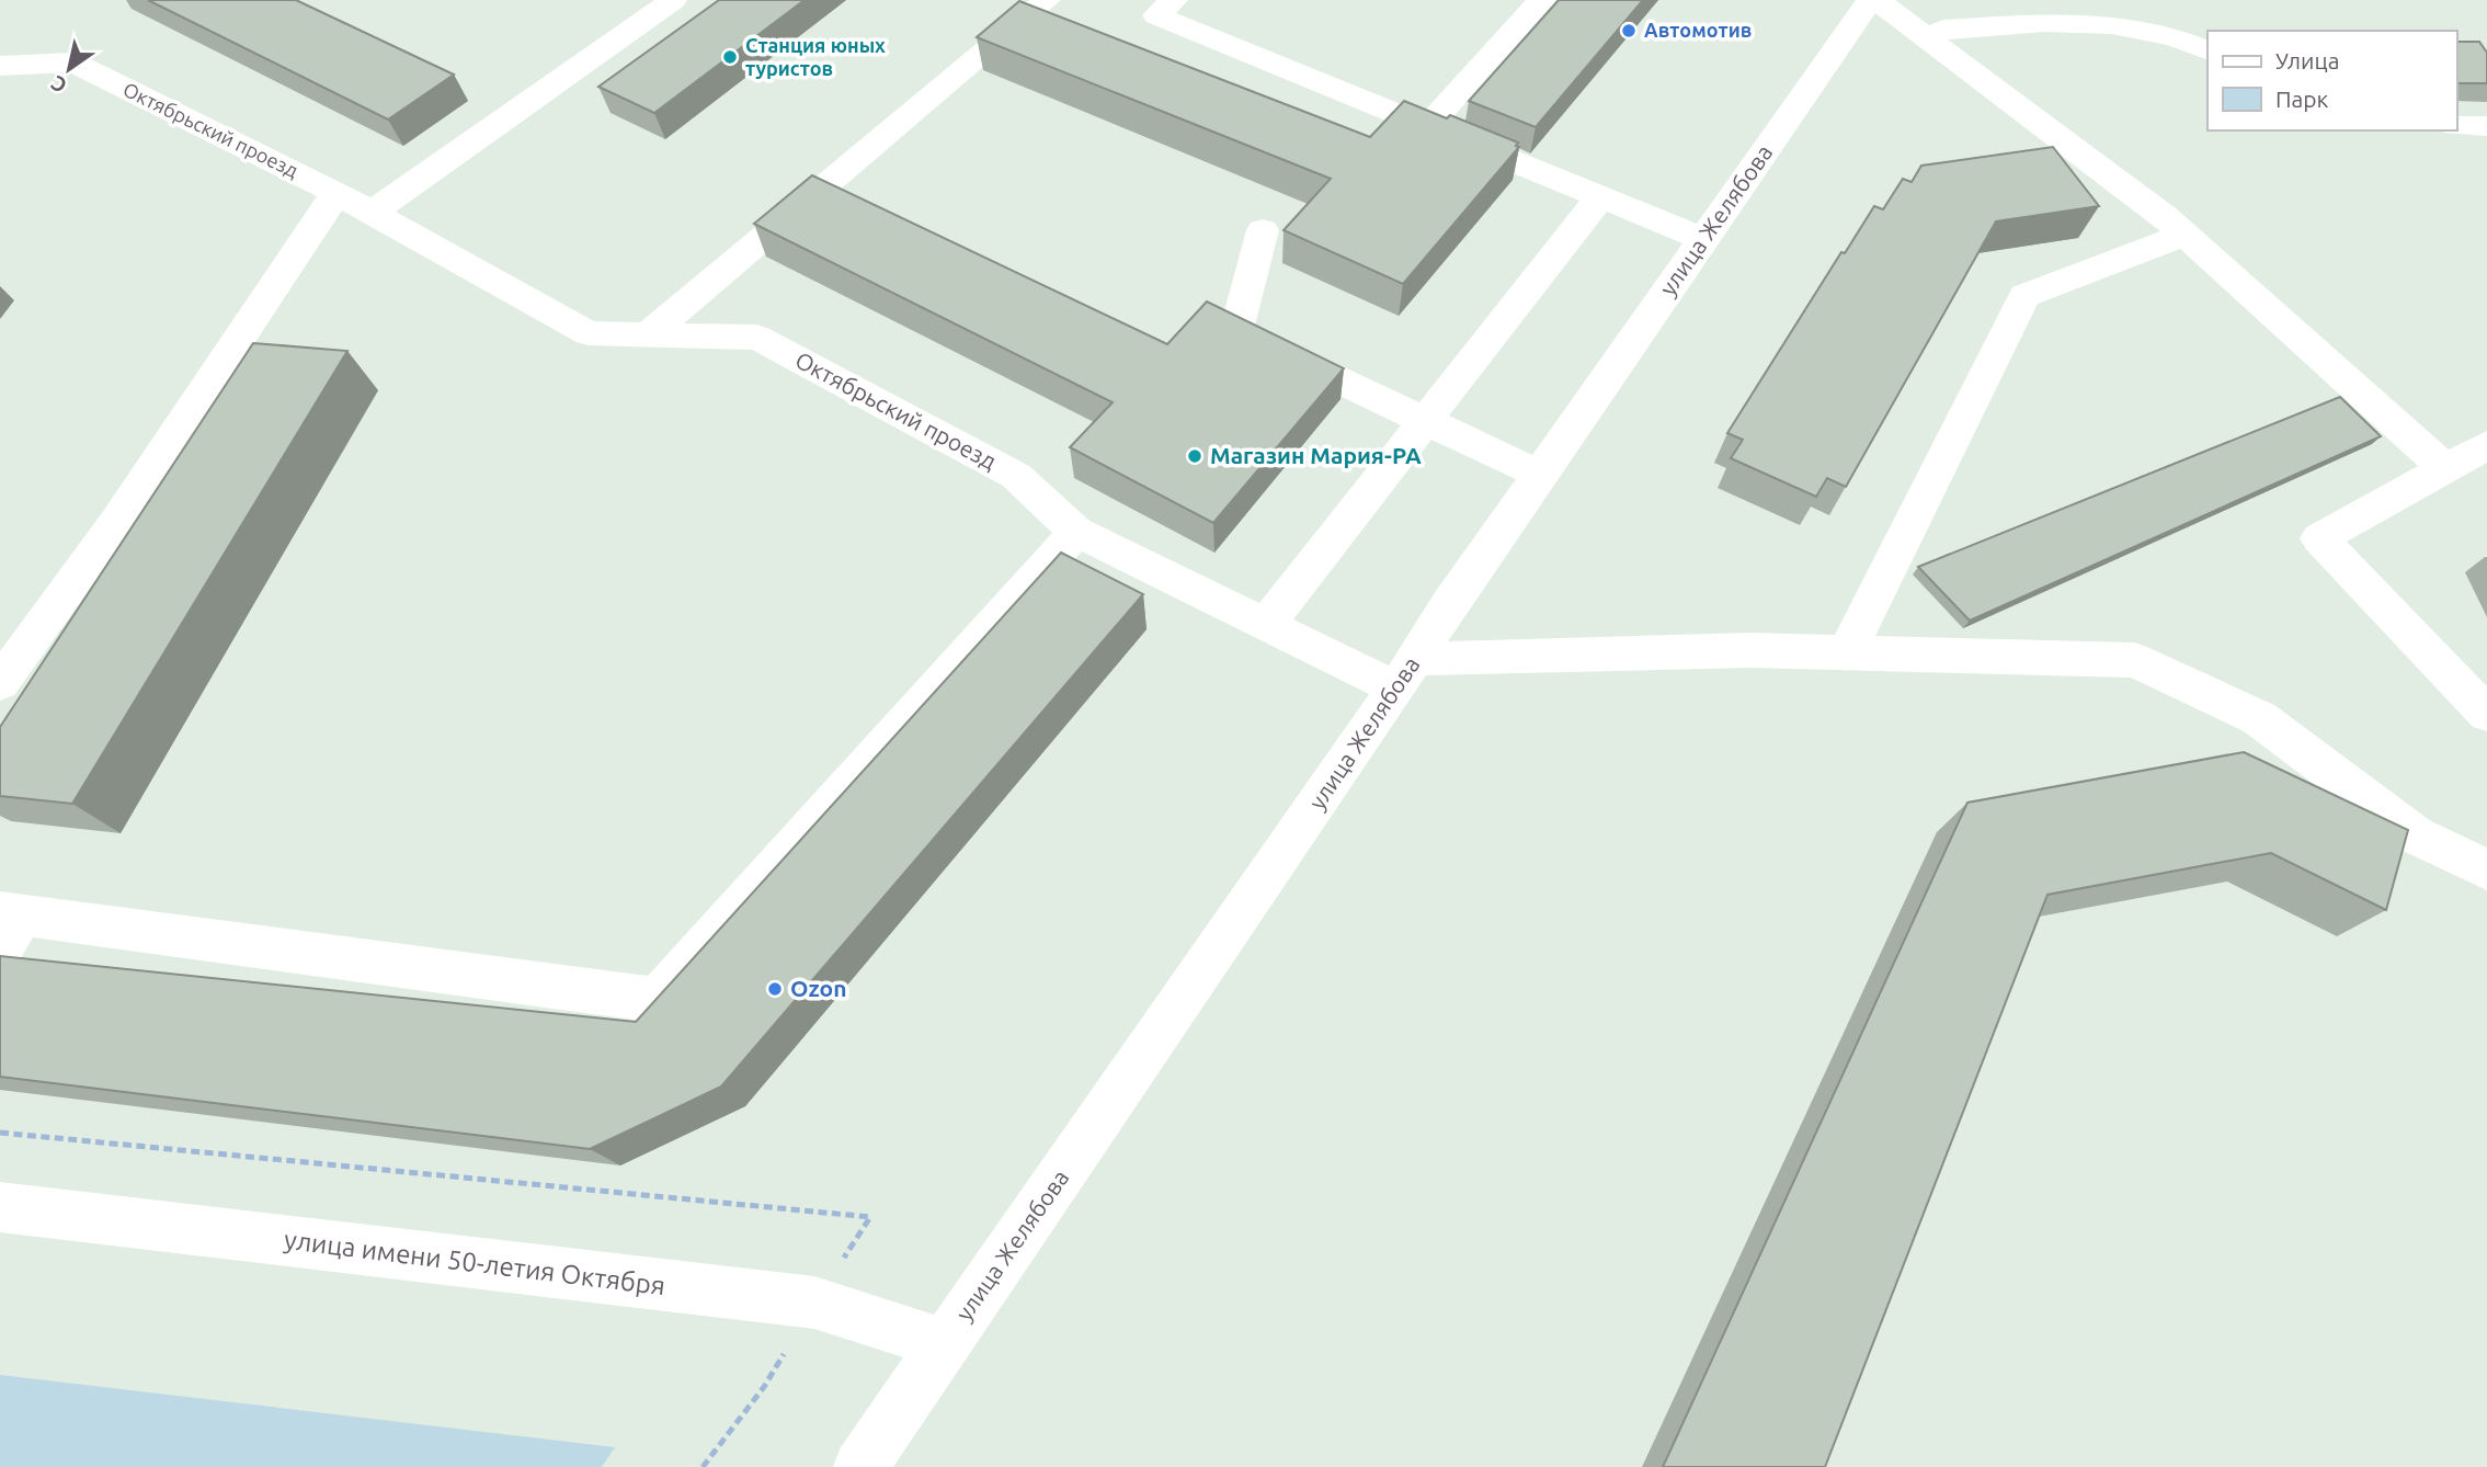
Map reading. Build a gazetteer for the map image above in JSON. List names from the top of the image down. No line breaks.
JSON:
{"streets":{"street":["Октябрьский проезд","улица Желябова","улица имени 50-летия Октября"]},"crossings":[["Октябрьский проезд","улица Желябова"],["улица Желябова","улица имени 50-летия Октября"]],"places":["Автомотив","Станция юных туристов","Магазин Мария-РА","Ozon"],"legend":["Улица","Парк"],"north":"bottom left"}
